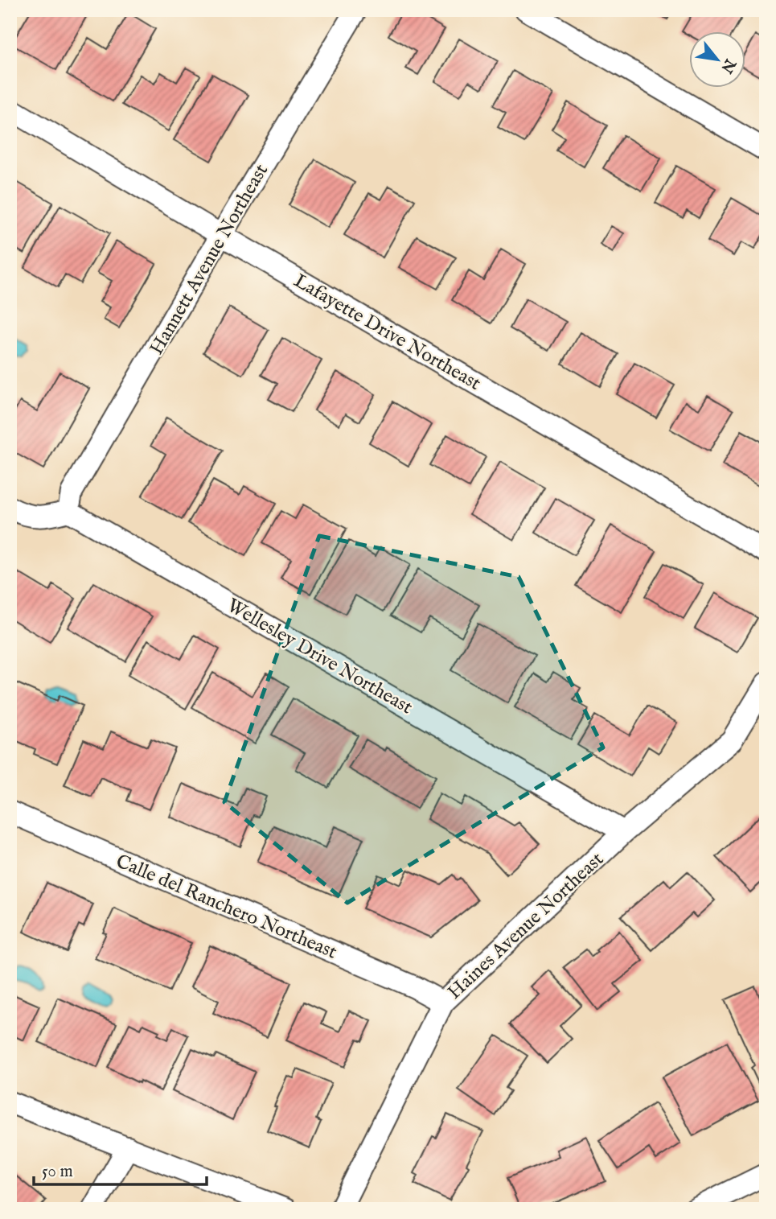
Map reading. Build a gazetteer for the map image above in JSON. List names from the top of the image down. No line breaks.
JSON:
{"streets":{"street":["Hannett Avenue Northeast","Lafayette Drive Northeast","Wellesley Drive Northeast","Calle del Ranchero Northeast","Haines Avenue Northeast"]},"crossings":[["Hannett Avenue Northeast","Lafayette Drive Northeast"],["Hannett Avenue Northeast","Wellesley Drive Northeast"],["Wellesley Drive Northeast","Haines Avenue Northeast"],["Calle del Ranchero Northeast","Haines Avenue Northeast"]],"scale_bar":"50 m","north":"bottom right"}
